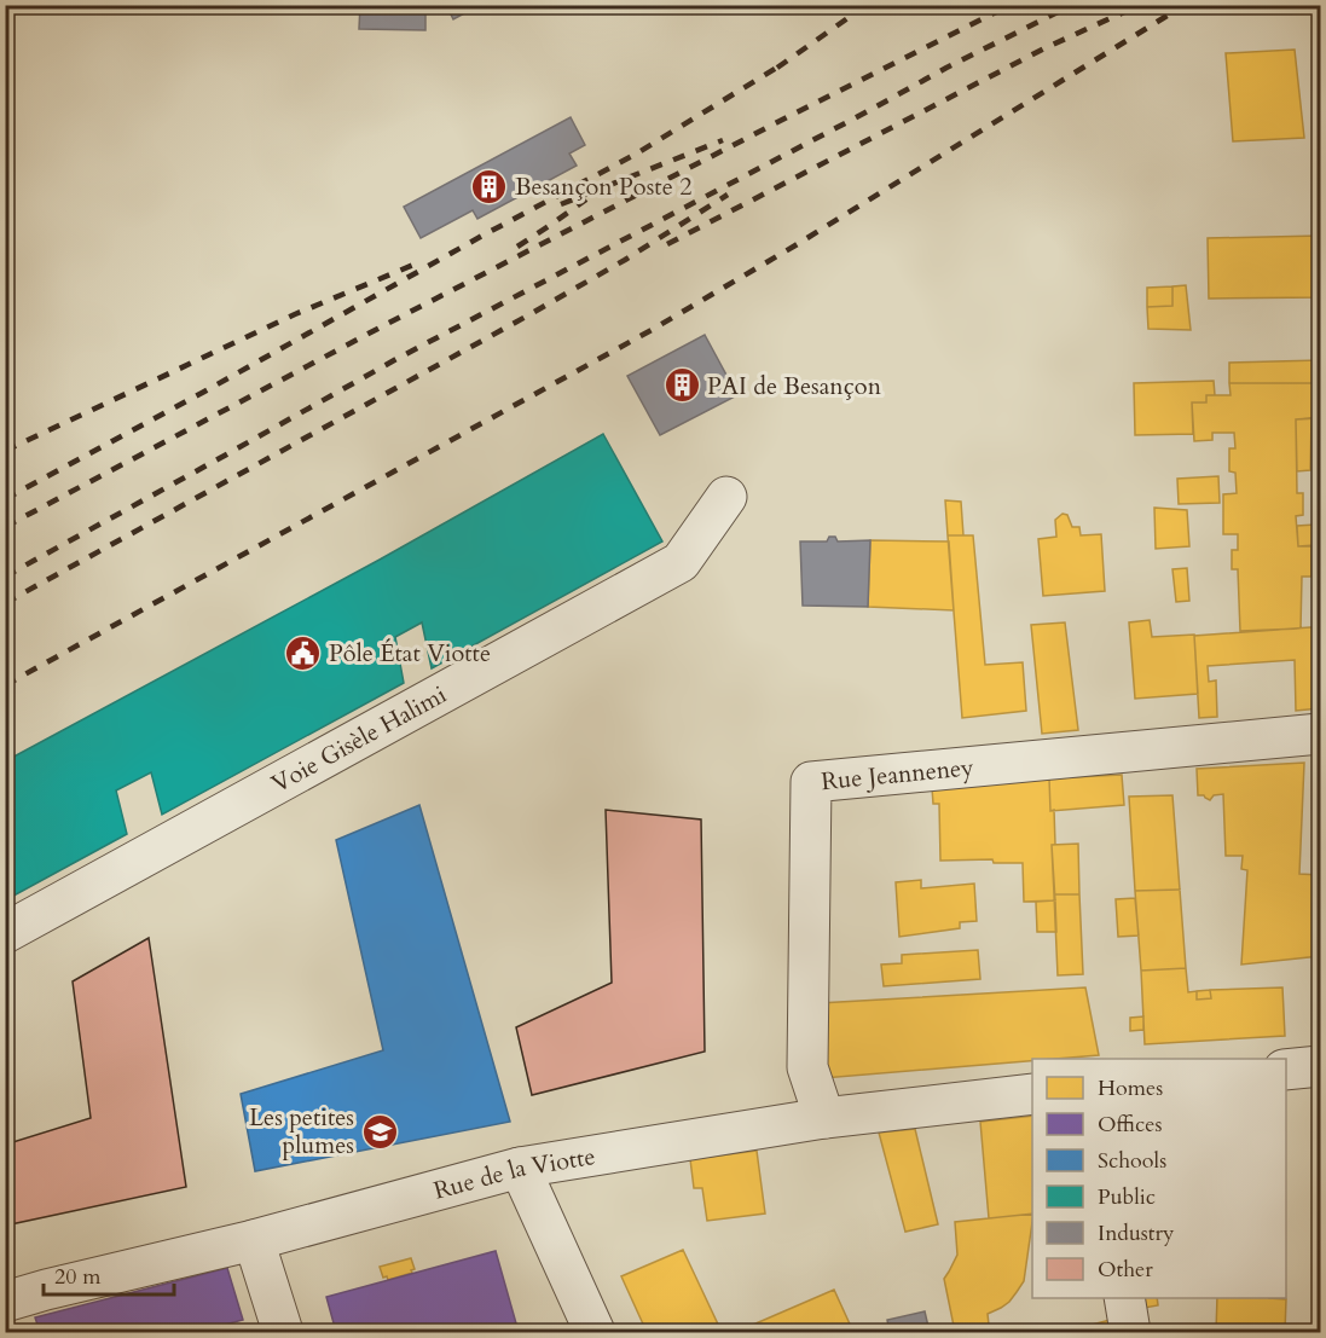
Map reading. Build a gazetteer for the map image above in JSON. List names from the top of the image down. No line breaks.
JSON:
{"streets":{"street":["Voie Gisèle Halimi","Rue Jeanneney","Rue de la Viotte"]},"crossings":[["Rue Jeanneney","Rue de la Viotte"]],"places":{"building":["Besançon Poste 2","PAI de Besançon"],"public building":["Pôle État Viotte"],"school or university":["Les petites plumes"]},"legend":["Homes","Offices","Schools","Public","Industry","Other"],"scale_bar":"20 m"}
